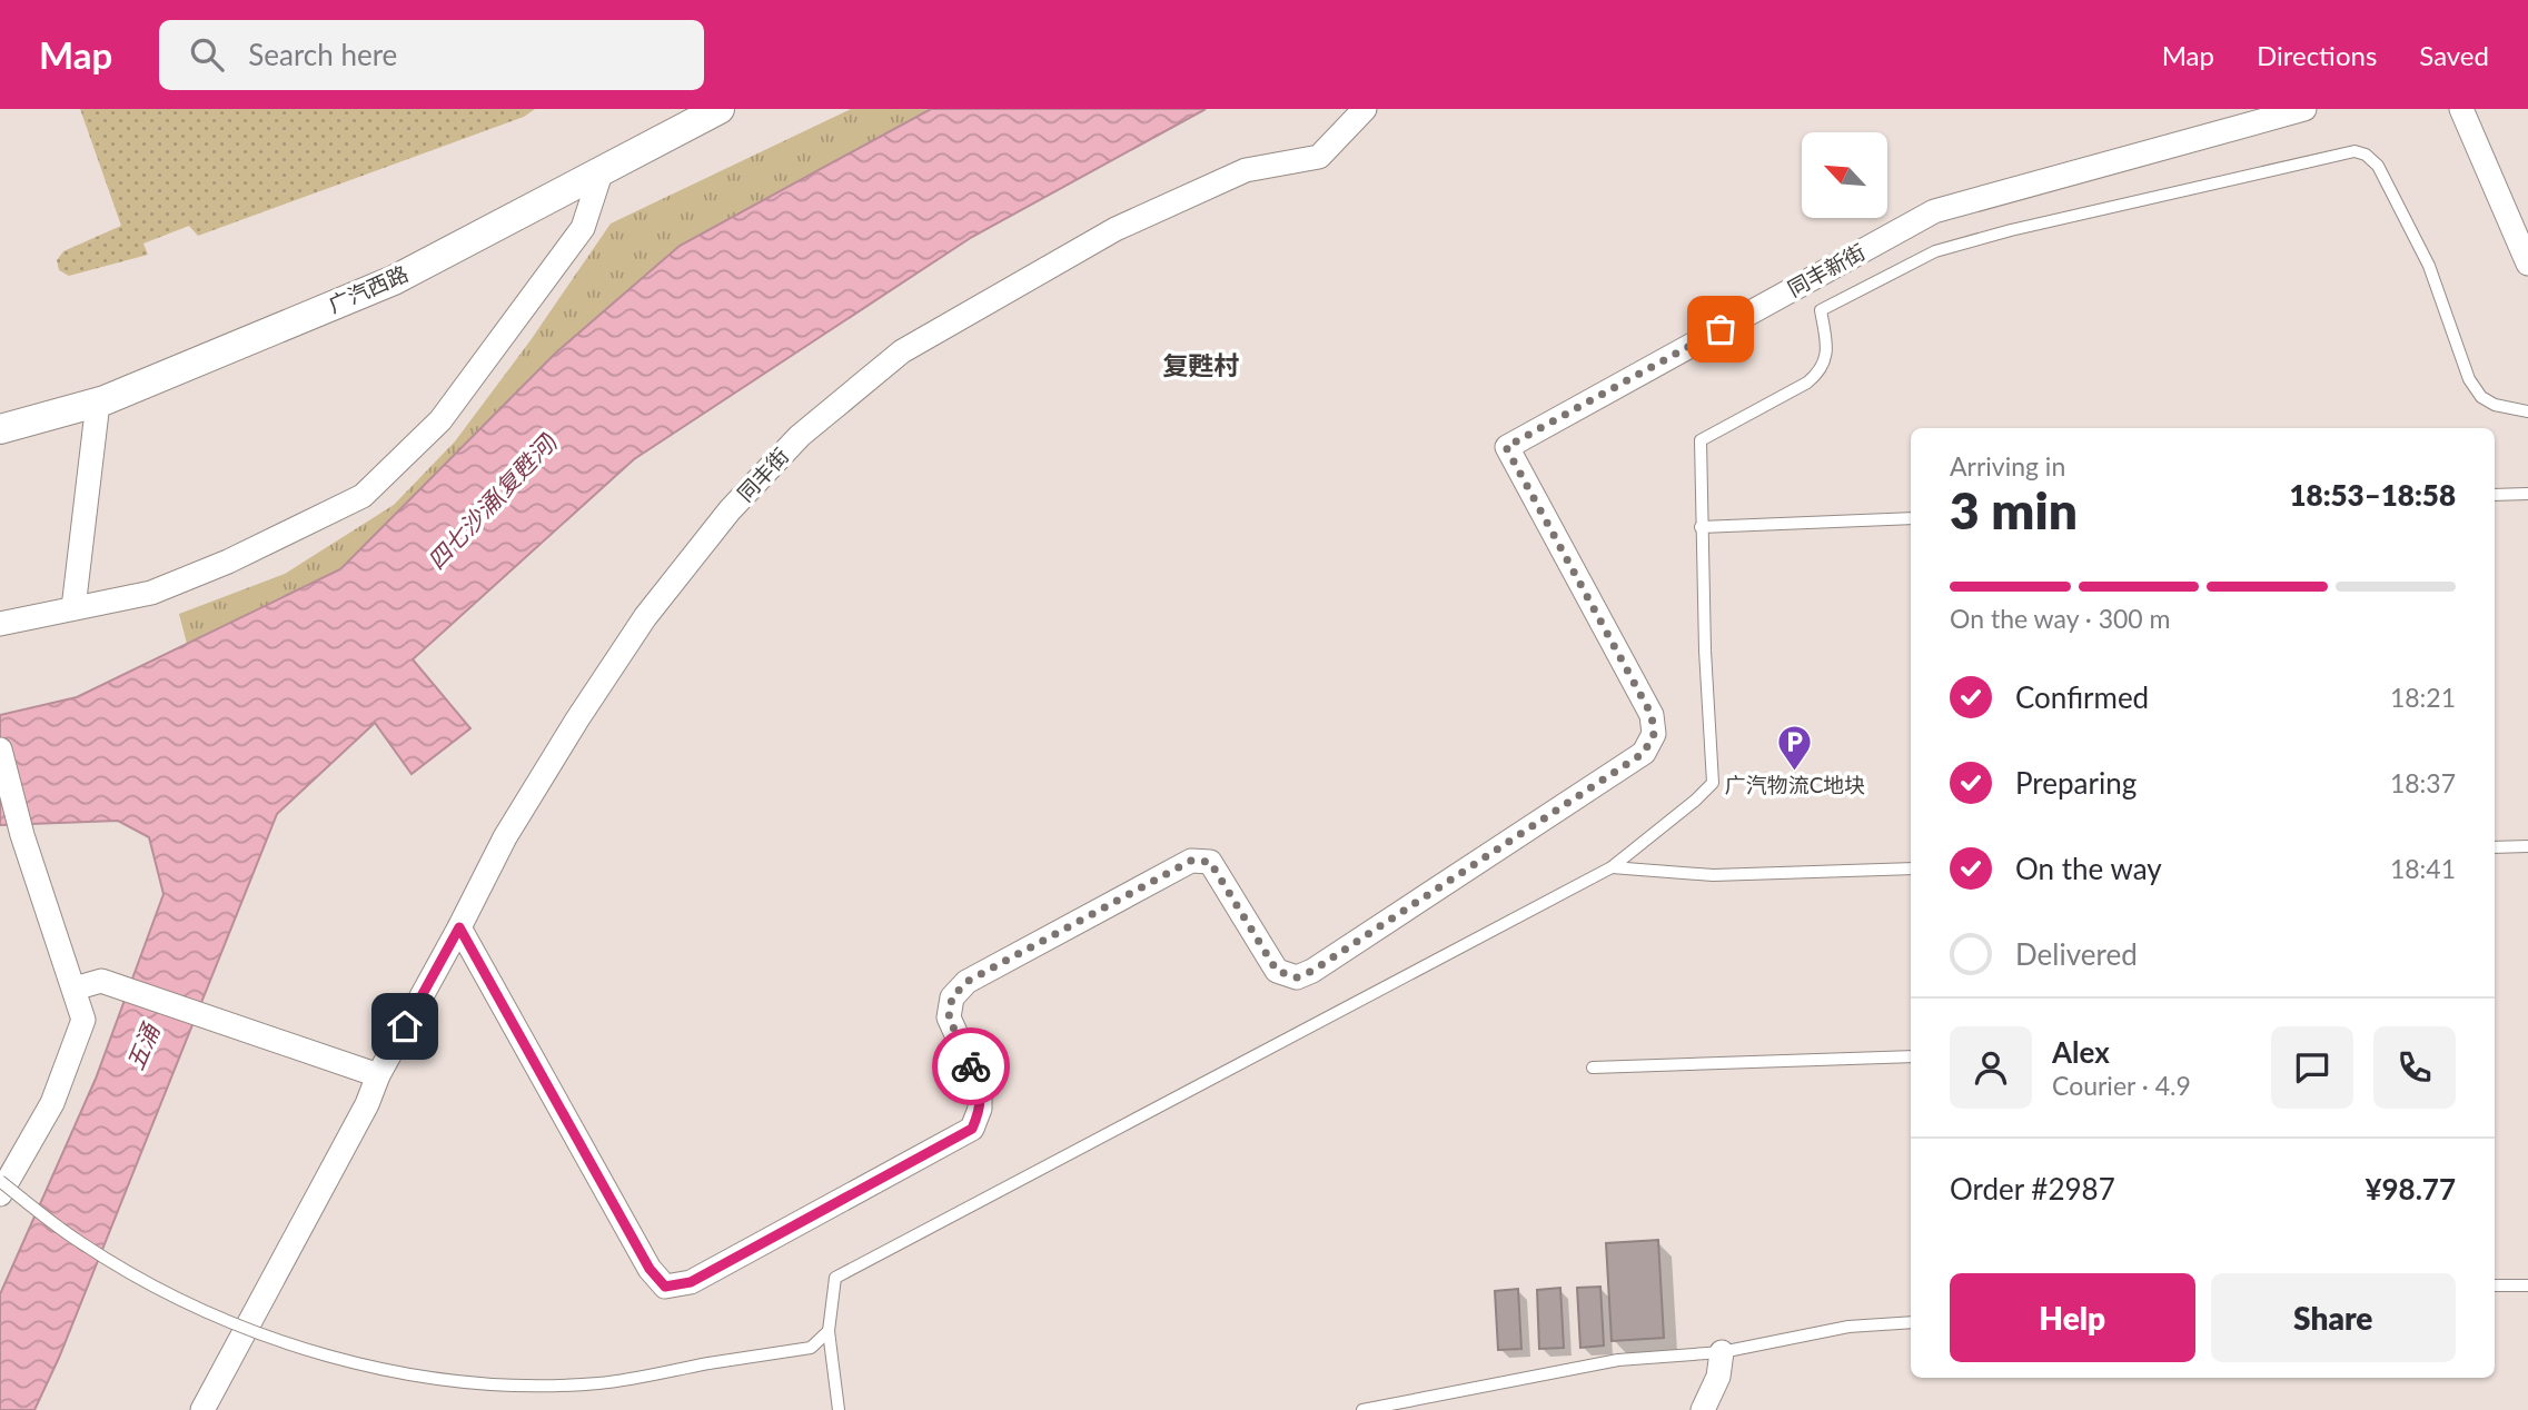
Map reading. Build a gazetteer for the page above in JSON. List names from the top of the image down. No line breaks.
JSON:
{"streets":{"street":["同丰新街","广汽西路","同丰街"]},"crossings":[["同丰新街","同丰街"]],"districts":["复甦村"],"water":["四七沙涌(复甦河)","五涌"],"places":{"parking":["广汽物流C地块"]},"north":"top left","page":{"header":"Map","search":"Search here","nav":["Map","Directions","Saved"],"heading":["3 min","Arriving in","18:53–18:58"],"panel":["Alex","Courier · 4.9","Order #2987","¥98.77"],"bar":"On the way · 300 m","list":[["Confirmed","18:21"],["Preparing","18:37"],["On the way","18:41"],"Delivered"],"buttons":["Help","Share"]}}
